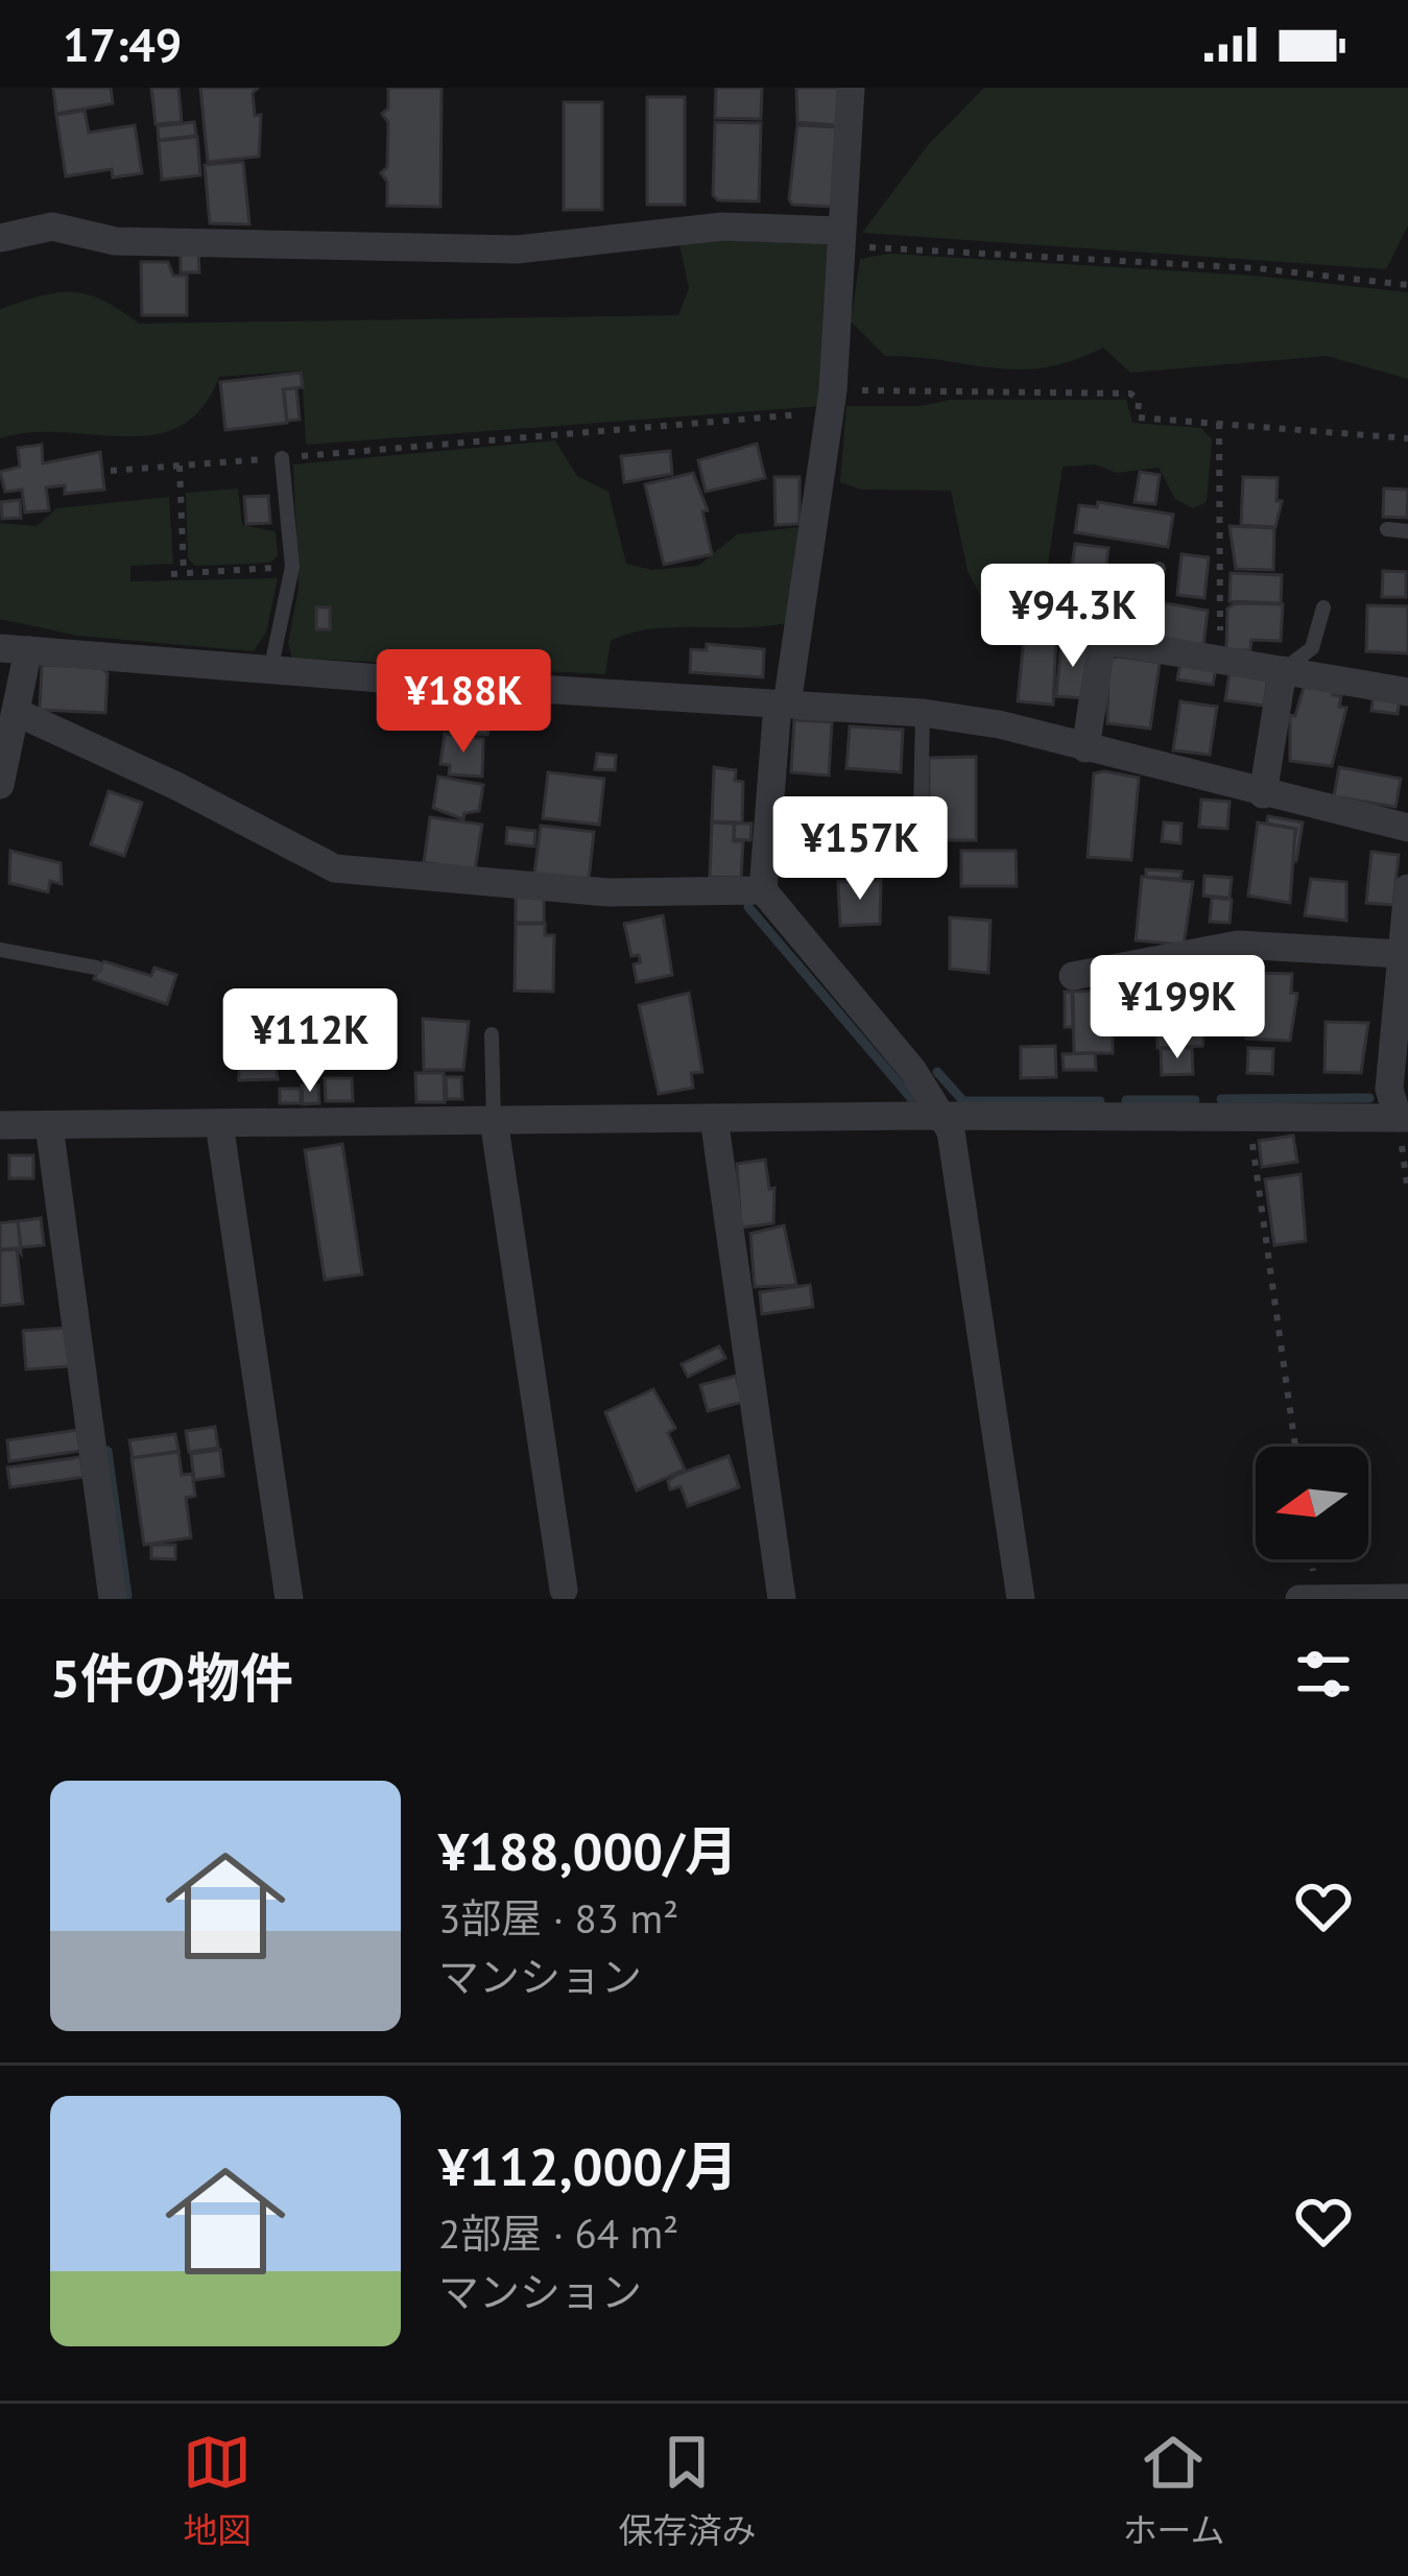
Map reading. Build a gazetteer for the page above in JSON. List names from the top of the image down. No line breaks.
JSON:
{"north":"left","page":{"status":"17:49","price":["¥94.3K","¥188K","¥157K","¥199K","¥112K"],"heading":"5件の物件","list":[{"name":"¥188,000/月","note":"3部屋 · 83 m² · マンション"},{"name":"¥112,000/月","note":"2部屋 · 64 m² · マンション"}],"tabs":["地図","保存済み","ホーム"]}}
